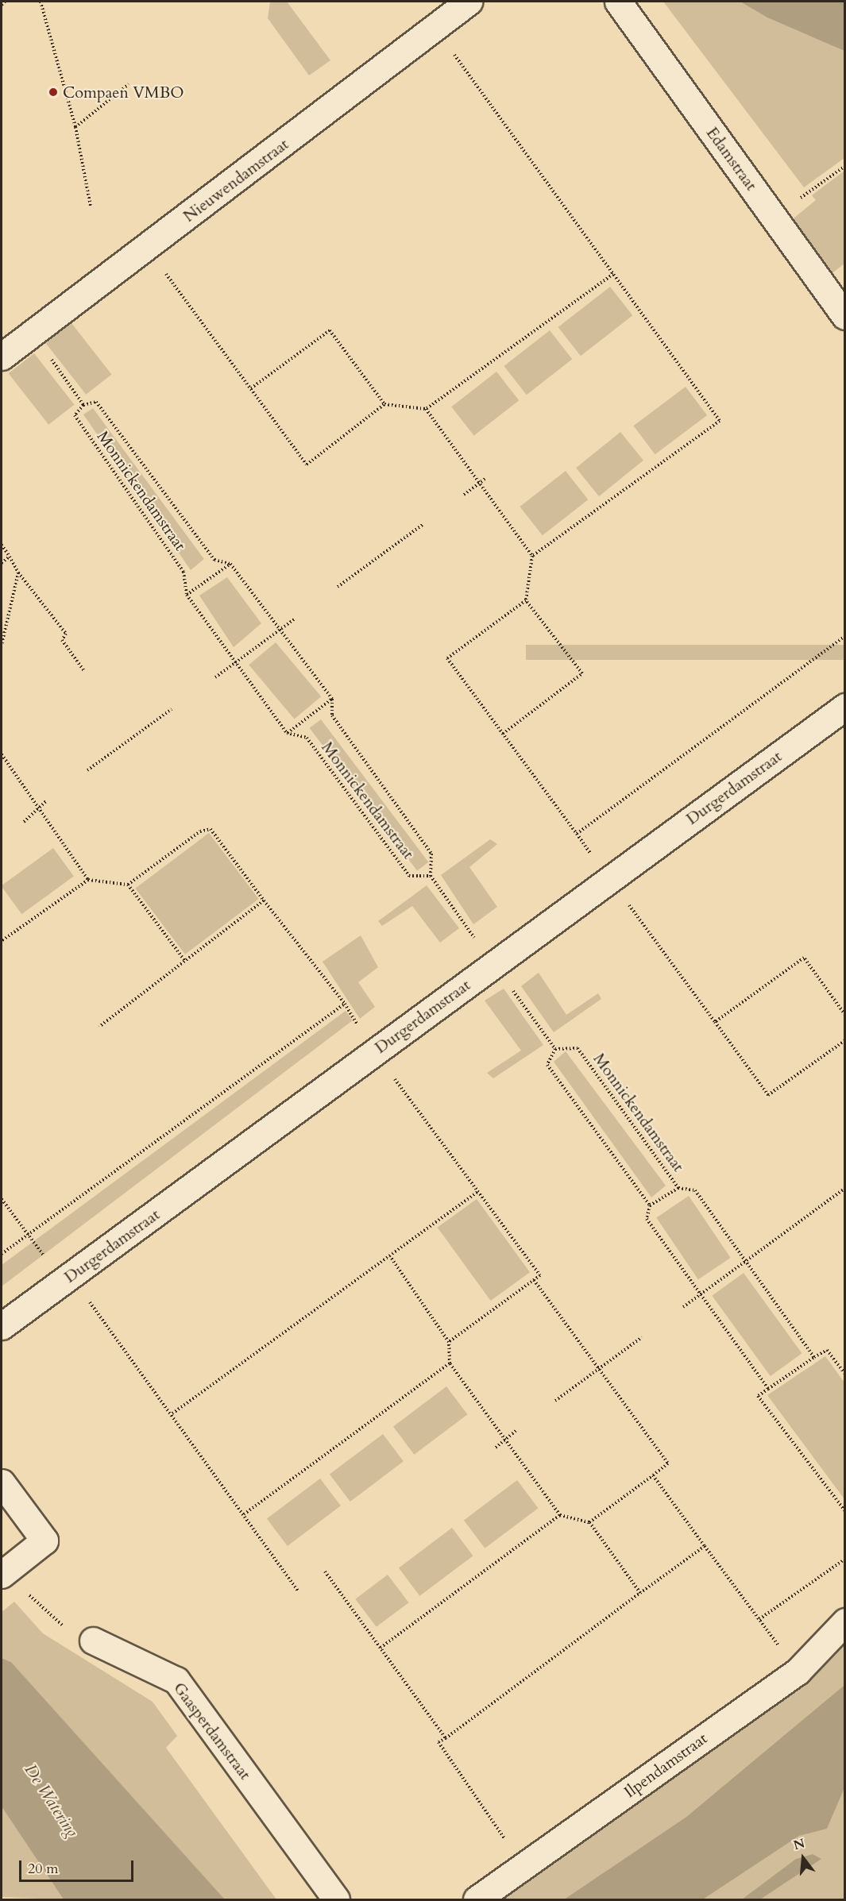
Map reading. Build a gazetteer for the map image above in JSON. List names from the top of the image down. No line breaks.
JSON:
{"streets":{"street":["Edamstraat","Nieuwendamstraat","Durgerdamstraat","Gaasperdamstraat","Ilpendamstraat"],"path":["Monnickendamstraat"]},"water":["De Watering"],"places":["Compaen VMBO"],"scale_bar":"20 m","north":"top"}
